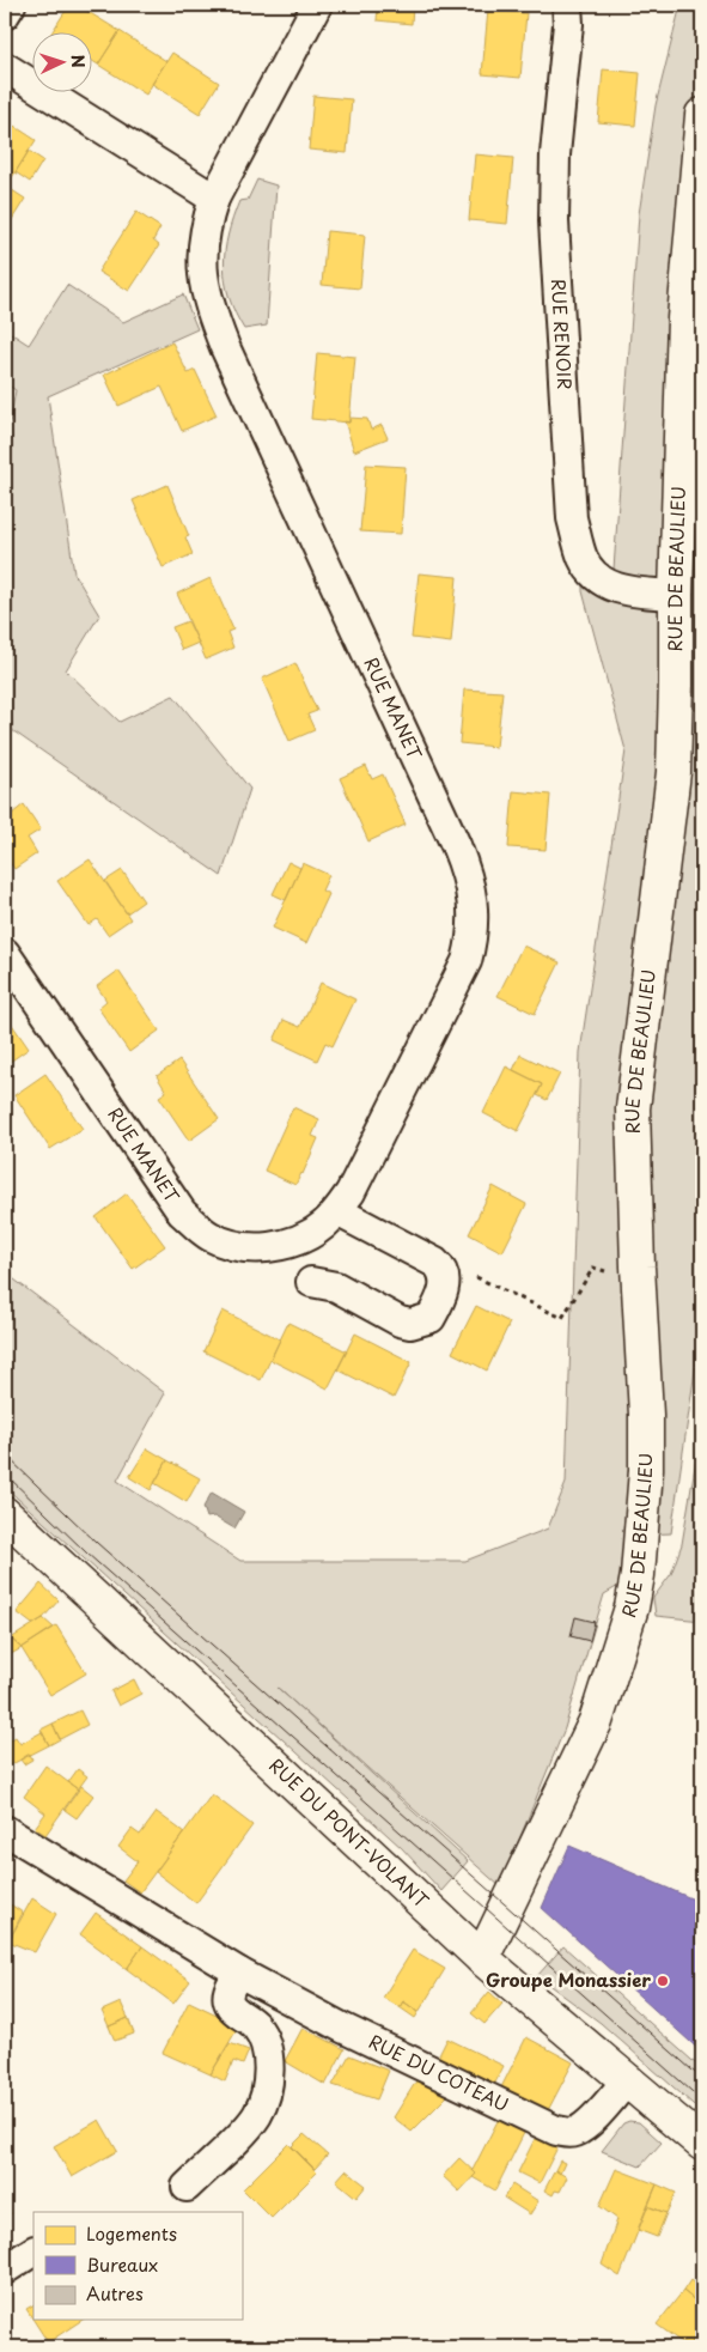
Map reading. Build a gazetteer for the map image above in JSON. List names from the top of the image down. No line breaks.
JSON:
{"streets":{"street":["RUE RENOIR","RUE DE BEAULIEU","RUE MANET","RUE DU PONT-VOLANT","RUE DU COTEAU"]},"crossings":[["RUE RENOIR","RUE DE BEAULIEU"],["RUE DE BEAULIEU","RUE DU PONT-VOLANT"],["RUE DU PONT-VOLANT","RUE DU COTEAU"]],"places":["Groupe Monassier"],"legend":["Logements","Bureaux","Autres"],"north":"right"}
